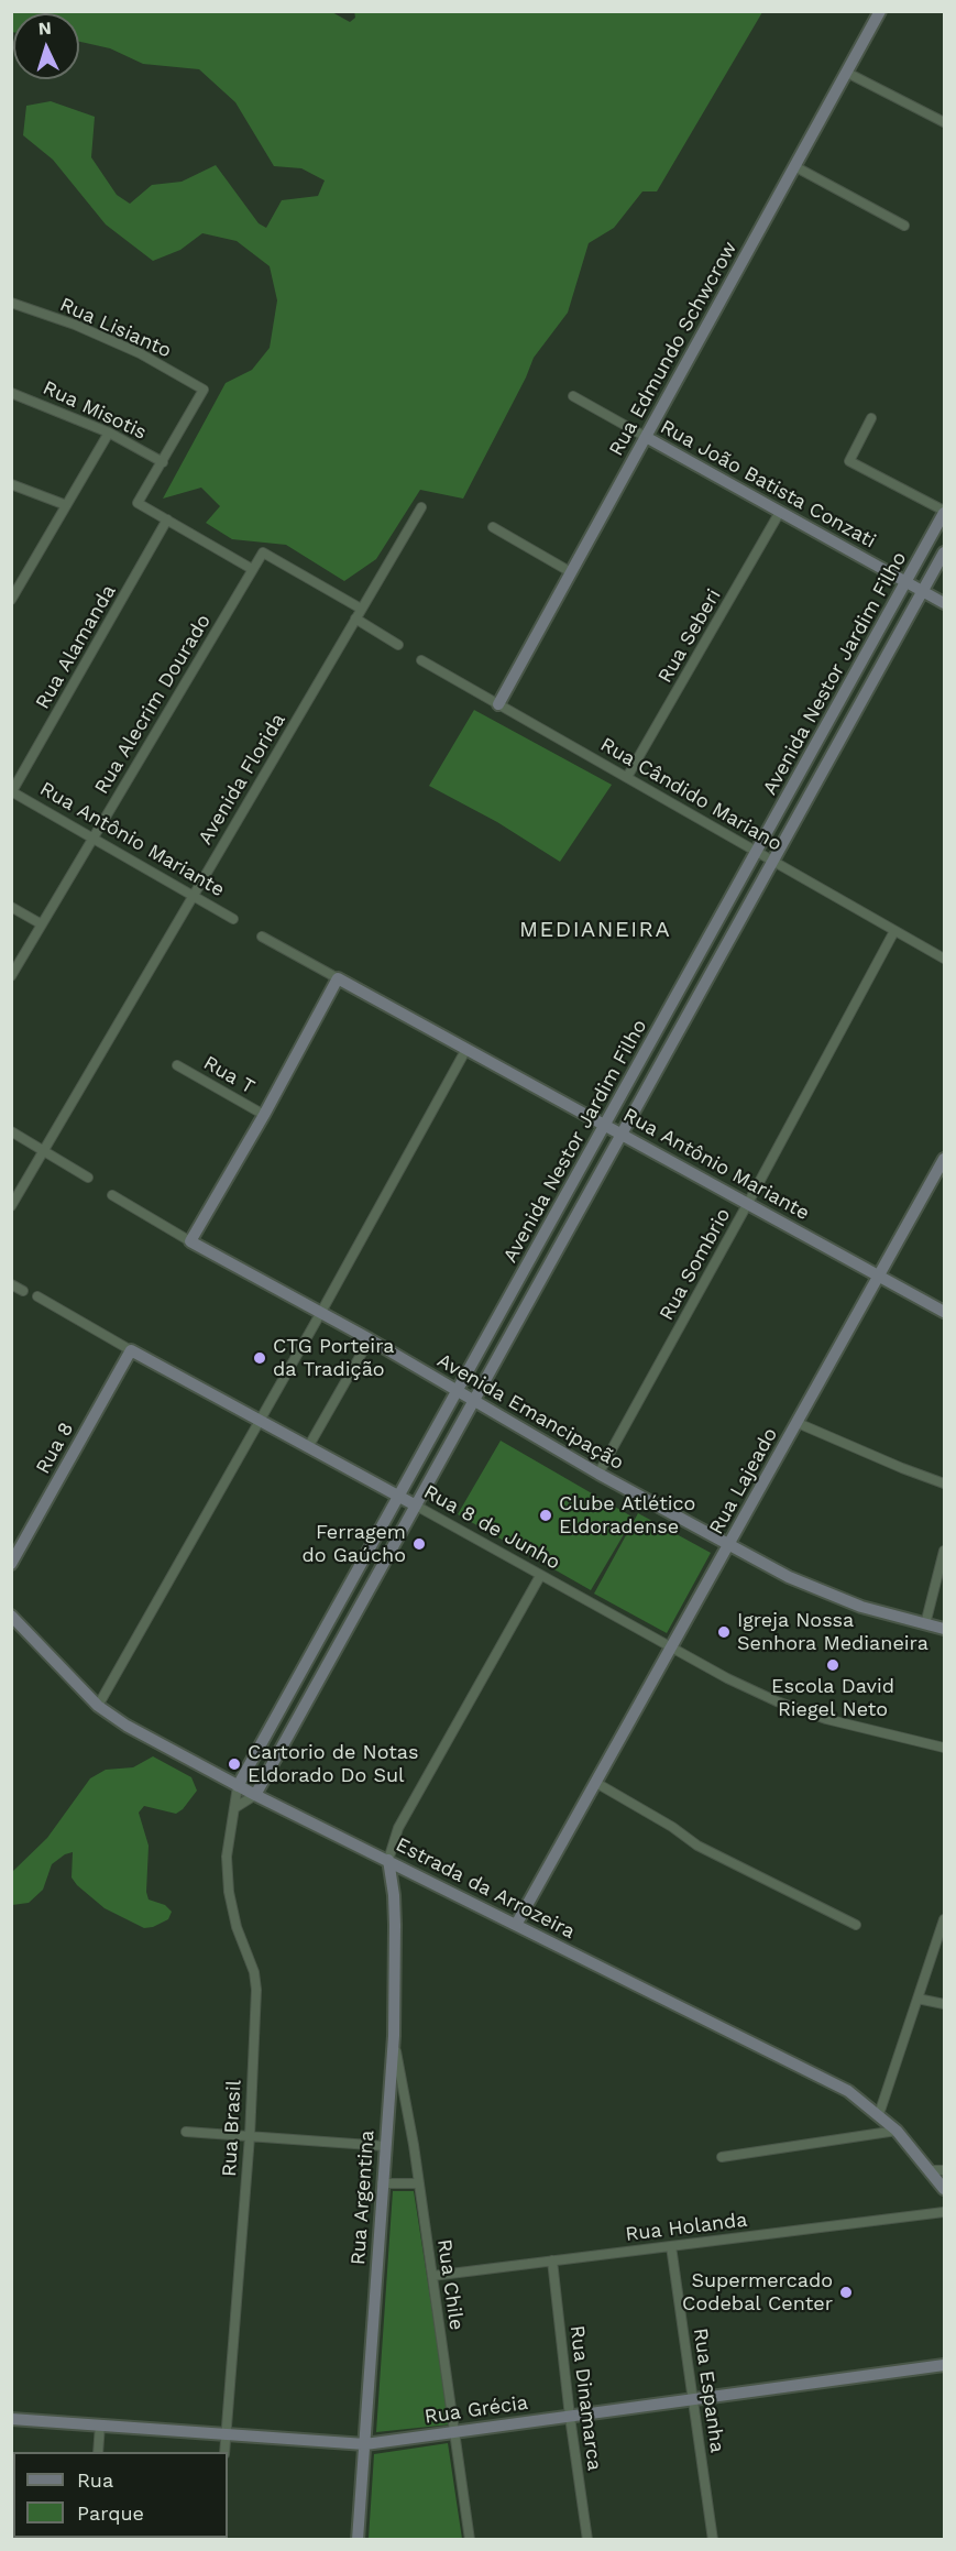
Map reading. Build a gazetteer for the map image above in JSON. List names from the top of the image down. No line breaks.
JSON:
{"streets":{"main road":["Rua Edmundo Schwcrow","Rua João Batista Conzati","Avenida Nestor Jardim Filho","Rua Antônio Mariante","Avenida Emancipação","Rua 8","Rua Lajeado","Rua 8 de Junho","Estrada da Arrozeira","Rua Argentina","Rua Grécia"],"street":["Rua Lisianto","Rua Misotis","Rua Seberi","Rua Alamanda","Rua Alecrim Dourado","Avenida Florida","Rua Cândido Mariano","Rua T","Rua Sombrio","Rua Brasil","Rua Holanda","Rua Chile","Rua Espanha","Rua Dinamarca"]},"crossings":[["Rua Lisianto","Rua Misotis"],["Rua Edmundo Schwcrow","Rua João Batista Conzati"],["Rua Edmundo Schwcrow","Rua Cândido Mariano"],["Rua João Batista Conzati","Rua Seberi"],["Rua João Batista Conzati","Avenida Nestor Jardim Filho"],["Rua Seberi","Rua Cândido Mariano"],["Rua Alamanda","Rua Antônio Mariante"],["Avenida Nestor Jardim Filho","Rua Cândido Mariano"],["Avenida Nestor Jardim Filho","Rua Antônio Mariante"],["Avenida Nestor Jardim Filho","Avenida Emancipação"],["Avenida Nestor Jardim Filho","Rua 8 de Junho"],["Avenida Nestor Jardim Filho","Estrada da Arrozeira"],["Avenida Nestor Jardim Filho","Rua Brasil"],["Rua Alecrim Dourado","Avenida Florida"],["Rua Alecrim Dourado","Rua Antônio Mariante"],["Avenida Florida","Rua Antônio Mariante"],["Rua Cândido Mariano","Rua Sombrio"],["Rua Antônio Mariante","Rua Sombrio"],["Rua Antônio Mariante","Rua Lajeado"],["Rua Sombrio","Avenida Emancipação"],["Avenida Emancipação","Rua Lajeado"],["Rua 8","Rua 8 de Junho"],["Rua Lajeado","Rua 8 de Junho"],["Rua Lajeado","Estrada da Arrozeira"],["Estrada da Arrozeira","Rua Brasil"],["Estrada da Arrozeira","Rua Argentina"],["Rua Brasil","Rua Grécia"],["Rua Argentina","Rua Chile"],["Rua Argentina","Rua Grécia"],["Rua Holanda","Rua Chile"],["Rua Holanda","Rua Espanha"],["Rua Holanda","Rua Dinamarca"],["Rua Chile","Rua Grécia"],["Rua Espanha","Rua Grécia"],["Rua Dinamarca","Rua Grécia"]],"districts":["MEDIANEIRA"],"places":["CTG Porteira da Tradição","Clube Atlético Eldoradense","Ferragem do Gaúcho","Igreja Nossa Senhora Medianeira","Escola David Riegel Neto","Cartorio de Notas Eldorado Do Sul","Supermercado Codebal Center"],"legend":["Rua","Parque"],"north":"top"}
